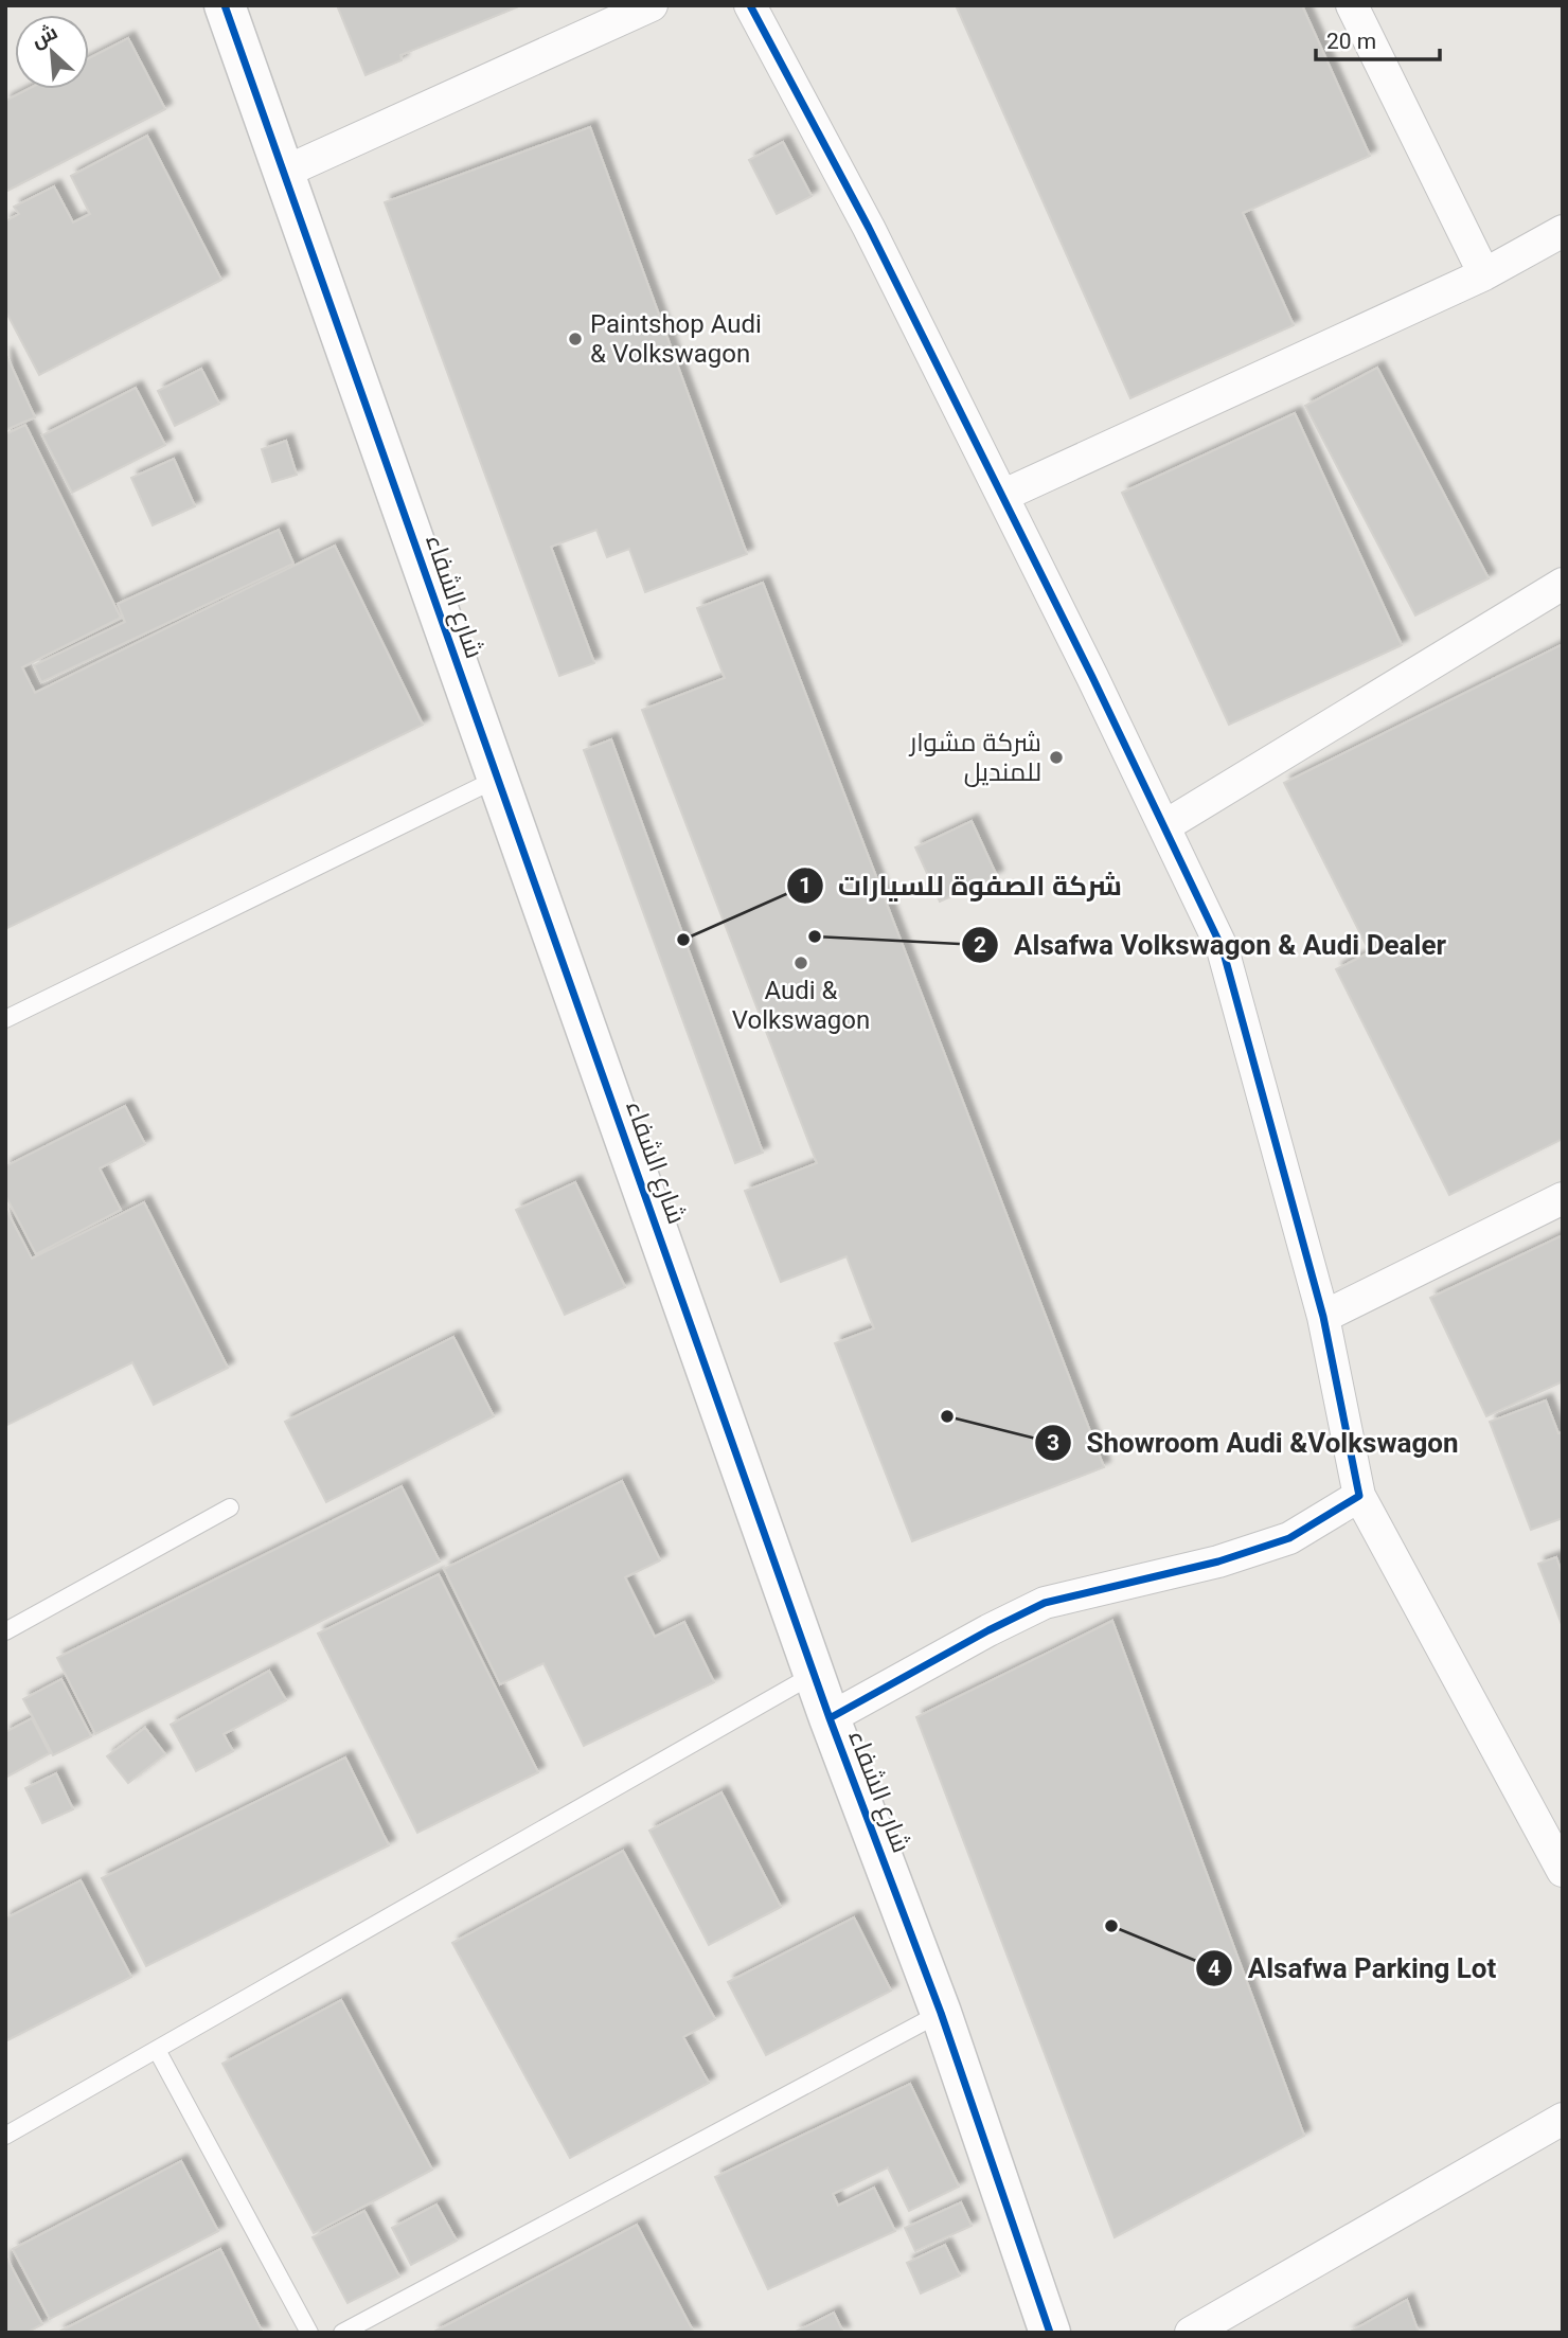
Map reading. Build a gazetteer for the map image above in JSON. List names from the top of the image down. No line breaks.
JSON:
{"streets":{"street":["شارع الشفاء"]},"places":["Paintshop Audi & Volkswagon","شركة مشوار للمنديل","Alsafwa Volkswagon & Audi Dealer","شركة الصفوة للسيارات","Audi & Volkswagon","Showroom Audi &Volkswagon","Alsafwa Parking Lot"],"scale_bar":"20 m","north":"top left"}
